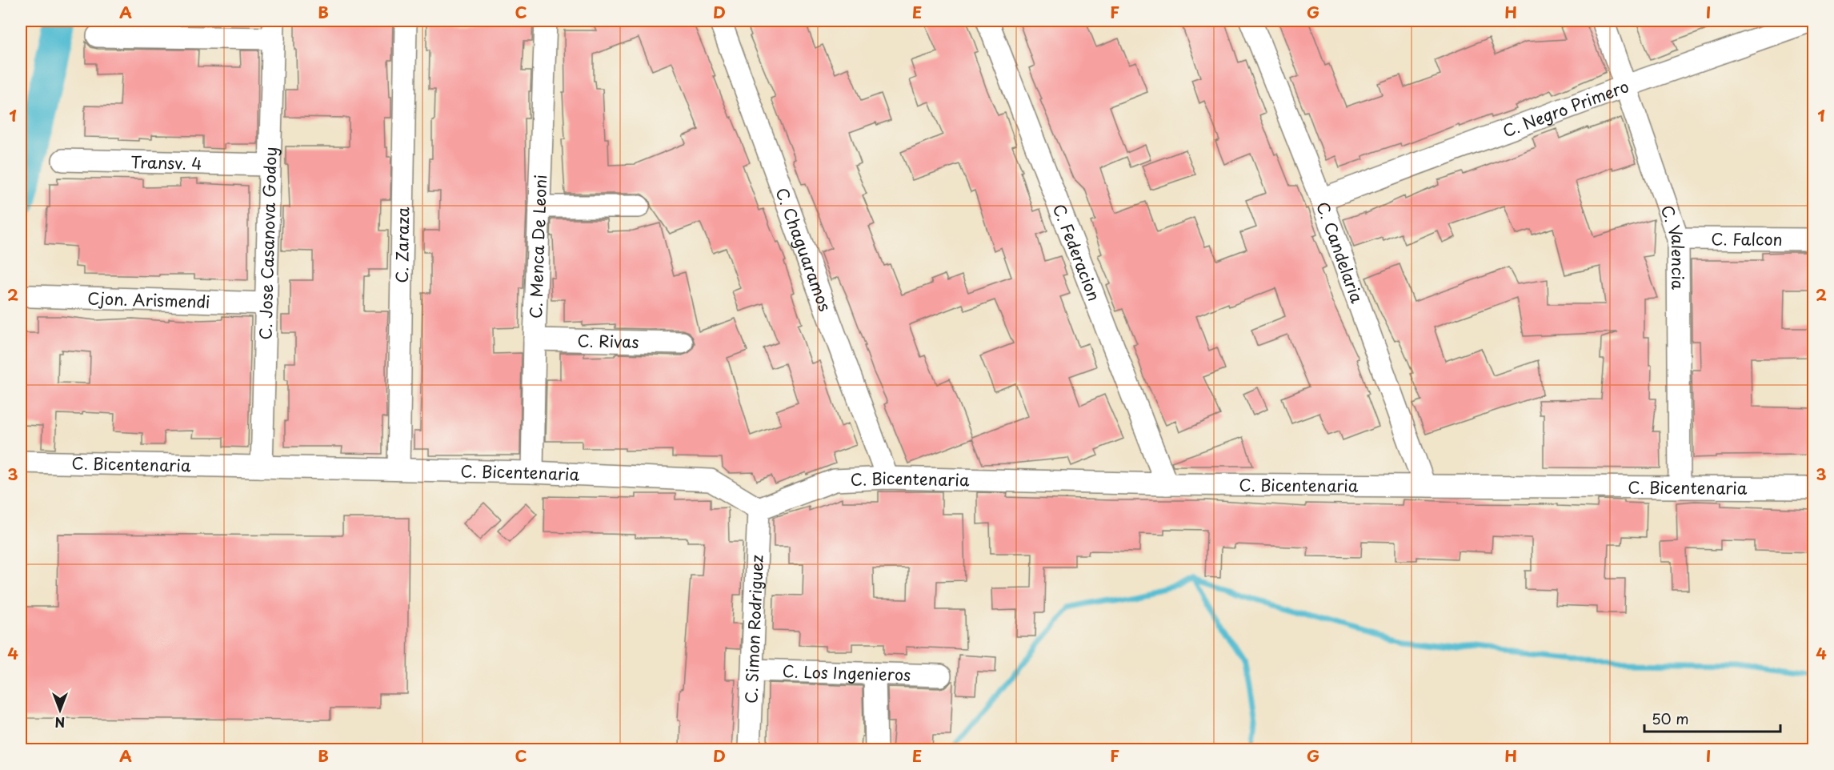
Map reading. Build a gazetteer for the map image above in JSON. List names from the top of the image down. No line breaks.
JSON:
{"streets":{"street":["C. Negro Primero","Transv. 4","C. Falcon","C. Jose Casanova Godoy","C. Zaraza","C. Menca De Leoni","C. Valencia","C. Chaguaramos","C. Federacion","C. Candelaria","Cjon. Arismendi","C. Rivas","C. Bicentenaria","C. Simon Rodriguez","C. Los Ingenieros"]},"crossings":[["C. Negro Primero","C. Valencia"],["C. Negro Primero","C. Candelaria"],["Transv. 4","C. Jose Casanova Godoy"],["C. Falcon","C. Valencia"],["C. Jose Casanova Godoy","Cjon. Arismendi"],["C. Jose Casanova Godoy","C. Bicentenaria"],["C. Zaraza","C. Bicentenaria"],["C. Menca De Leoni","C. Rivas"],["C. Menca De Leoni","C. Bicentenaria"],["C. Valencia","C. Bicentenaria"],["C. Chaguaramos","C. Bicentenaria"],["C. Federacion","C. Bicentenaria"],["C. Candelaria","C. Bicentenaria"],["C. Bicentenaria","C. Simon Rodriguez"],["C. Simon Rodriguez","C. Los Ingenieros"]],"scale_bar":"50 m","north":"bottom","grid":{"columns":["A","B","C","D","E","F","G","H","I"],"rows":["1","2","3","4"]}}
